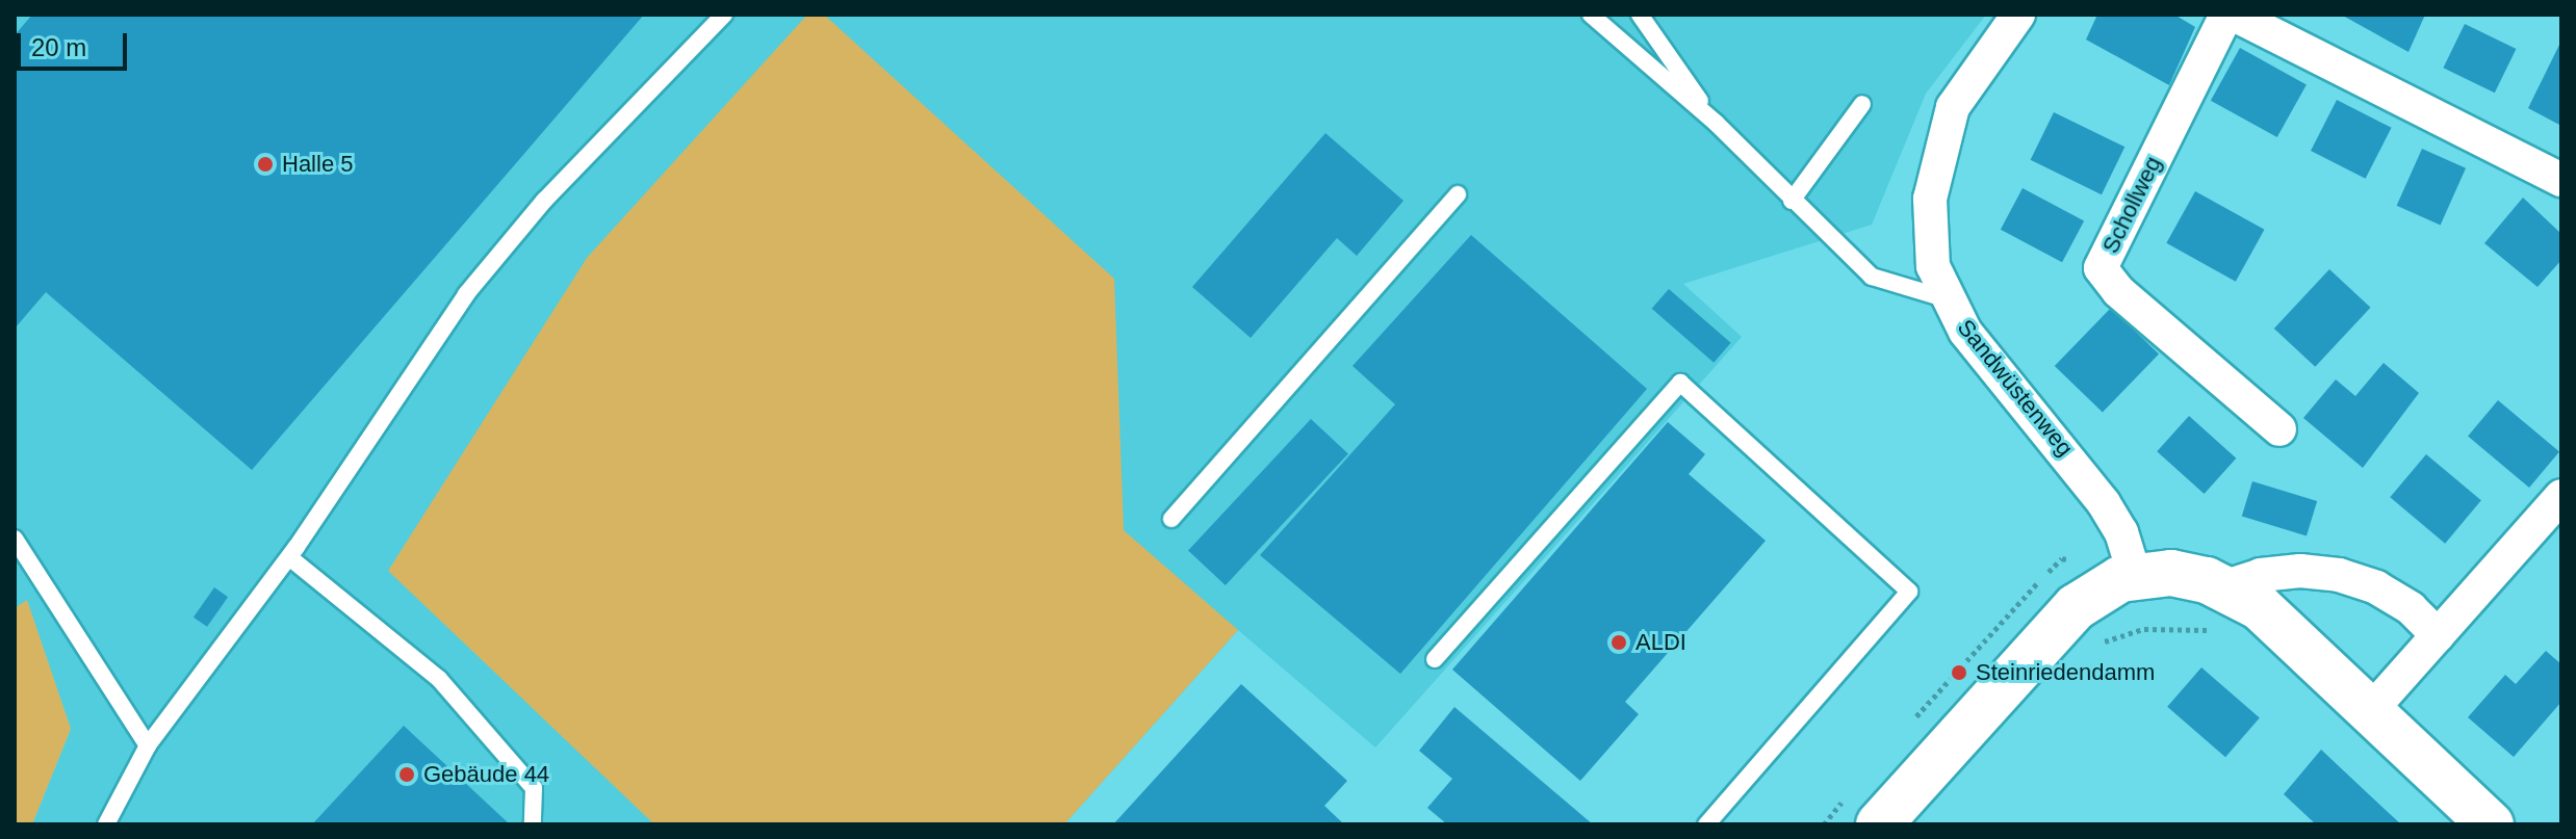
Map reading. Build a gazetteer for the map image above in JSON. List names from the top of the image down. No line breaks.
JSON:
{"streets":{"street":["Schollweg","Sandwüstenweg"]},"places":["Halle 5","ALDI","Steinriedendamm","Gebäude 44"],"scale_bar":"20 m"}
